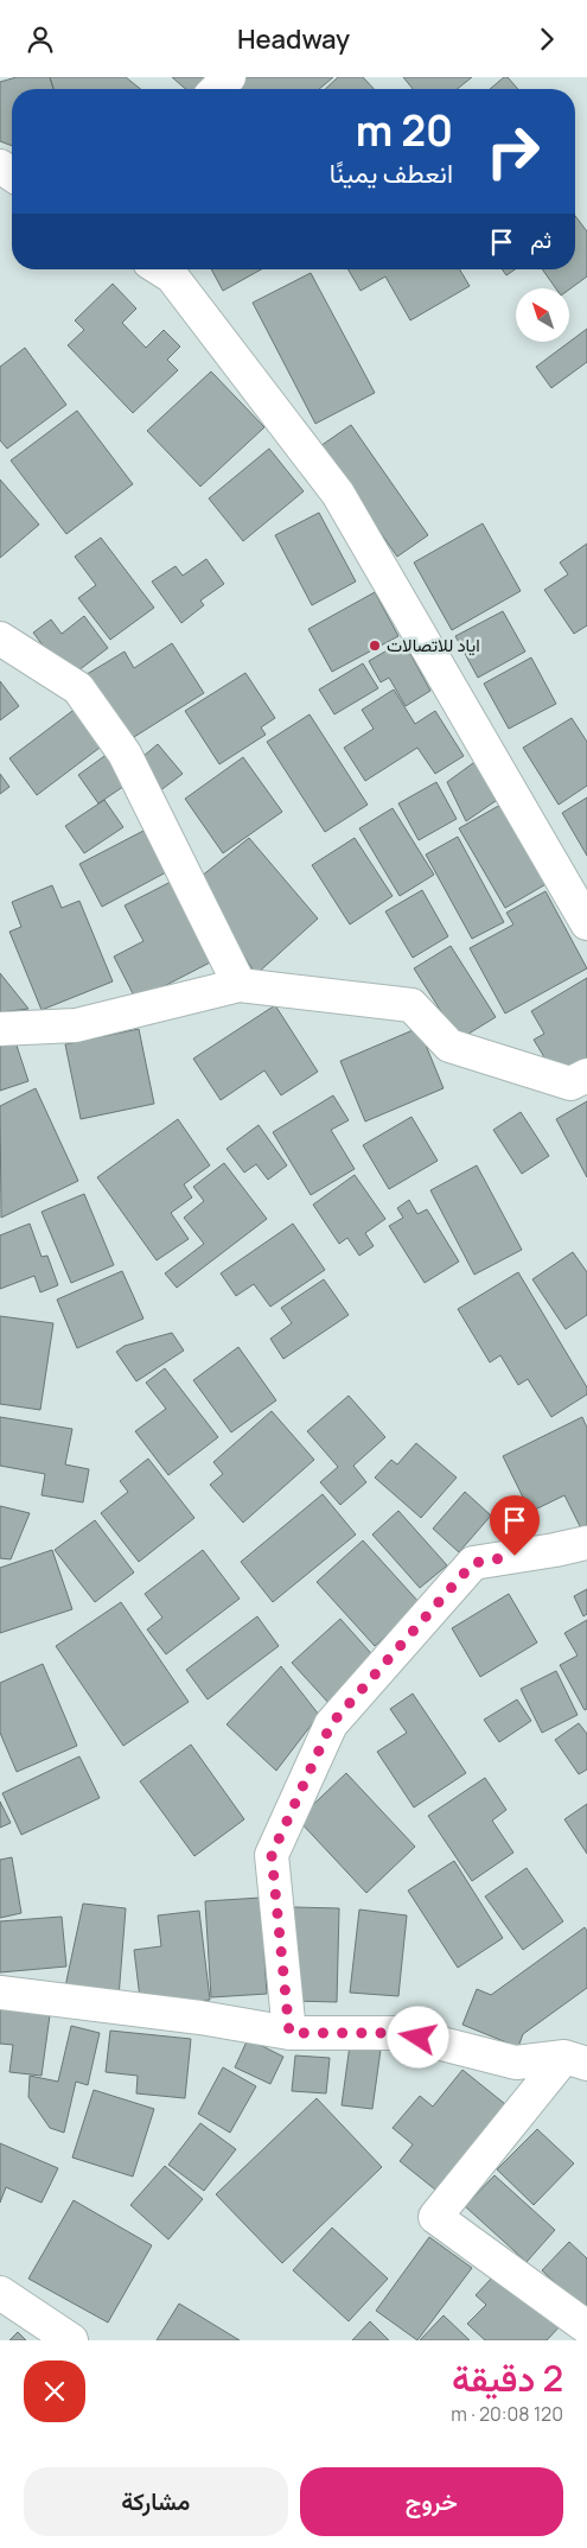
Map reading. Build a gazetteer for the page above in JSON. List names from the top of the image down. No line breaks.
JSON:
{"places":["اياد للاتصالات"],"north":"top left","page":{"header":"Headway","turn":["20 m","انعطف يمينًا"],"then":"ثم","heading":["2 دقيقة","120 m · 20:08"],"buttons":["خروج","مشاركة"]}}
